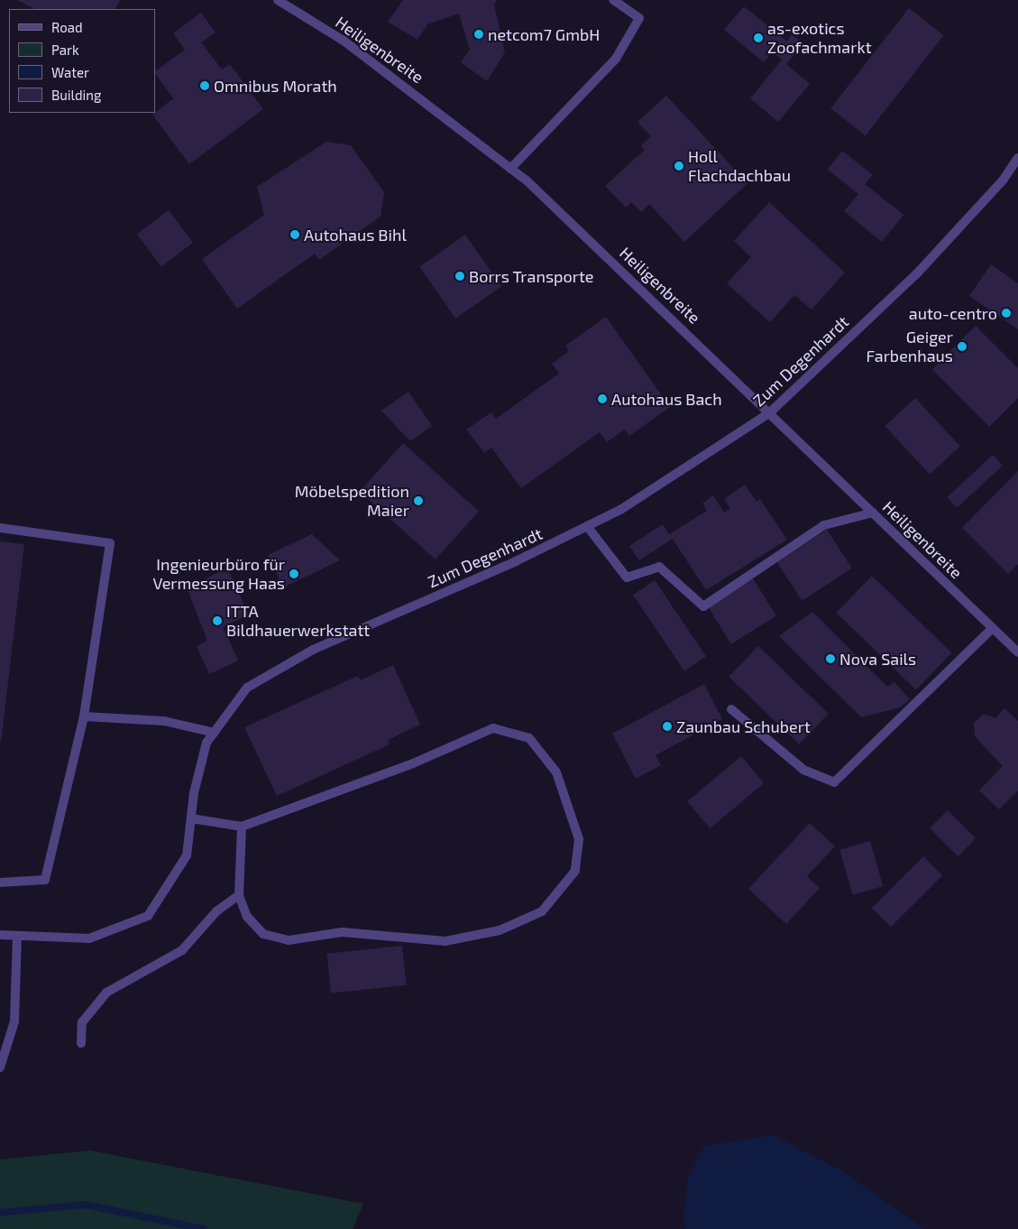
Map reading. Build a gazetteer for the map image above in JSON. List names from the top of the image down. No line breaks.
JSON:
{"streets":{"street":["Heiligenbreite","Zum Degenhardt"]},"crossings":[["Heiligenbreite","Zum Degenhardt"]],"places":["netcom7 GmbH","as-exotics Zoofachmarkt","Omnibus Morath","Holl Flachdachbau","Autohaus Bihl","Borrs Transporte","auto-centro","Geiger Farbenhaus","Autohaus Bach","Möbelspedition Maier","Ingenieurbüro für Vermessung Haas","ITTA Bildhauerwerkstatt","Nova Sails","Zaunbau Schubert"],"legend":["Road","Park","Water","Building"]}
